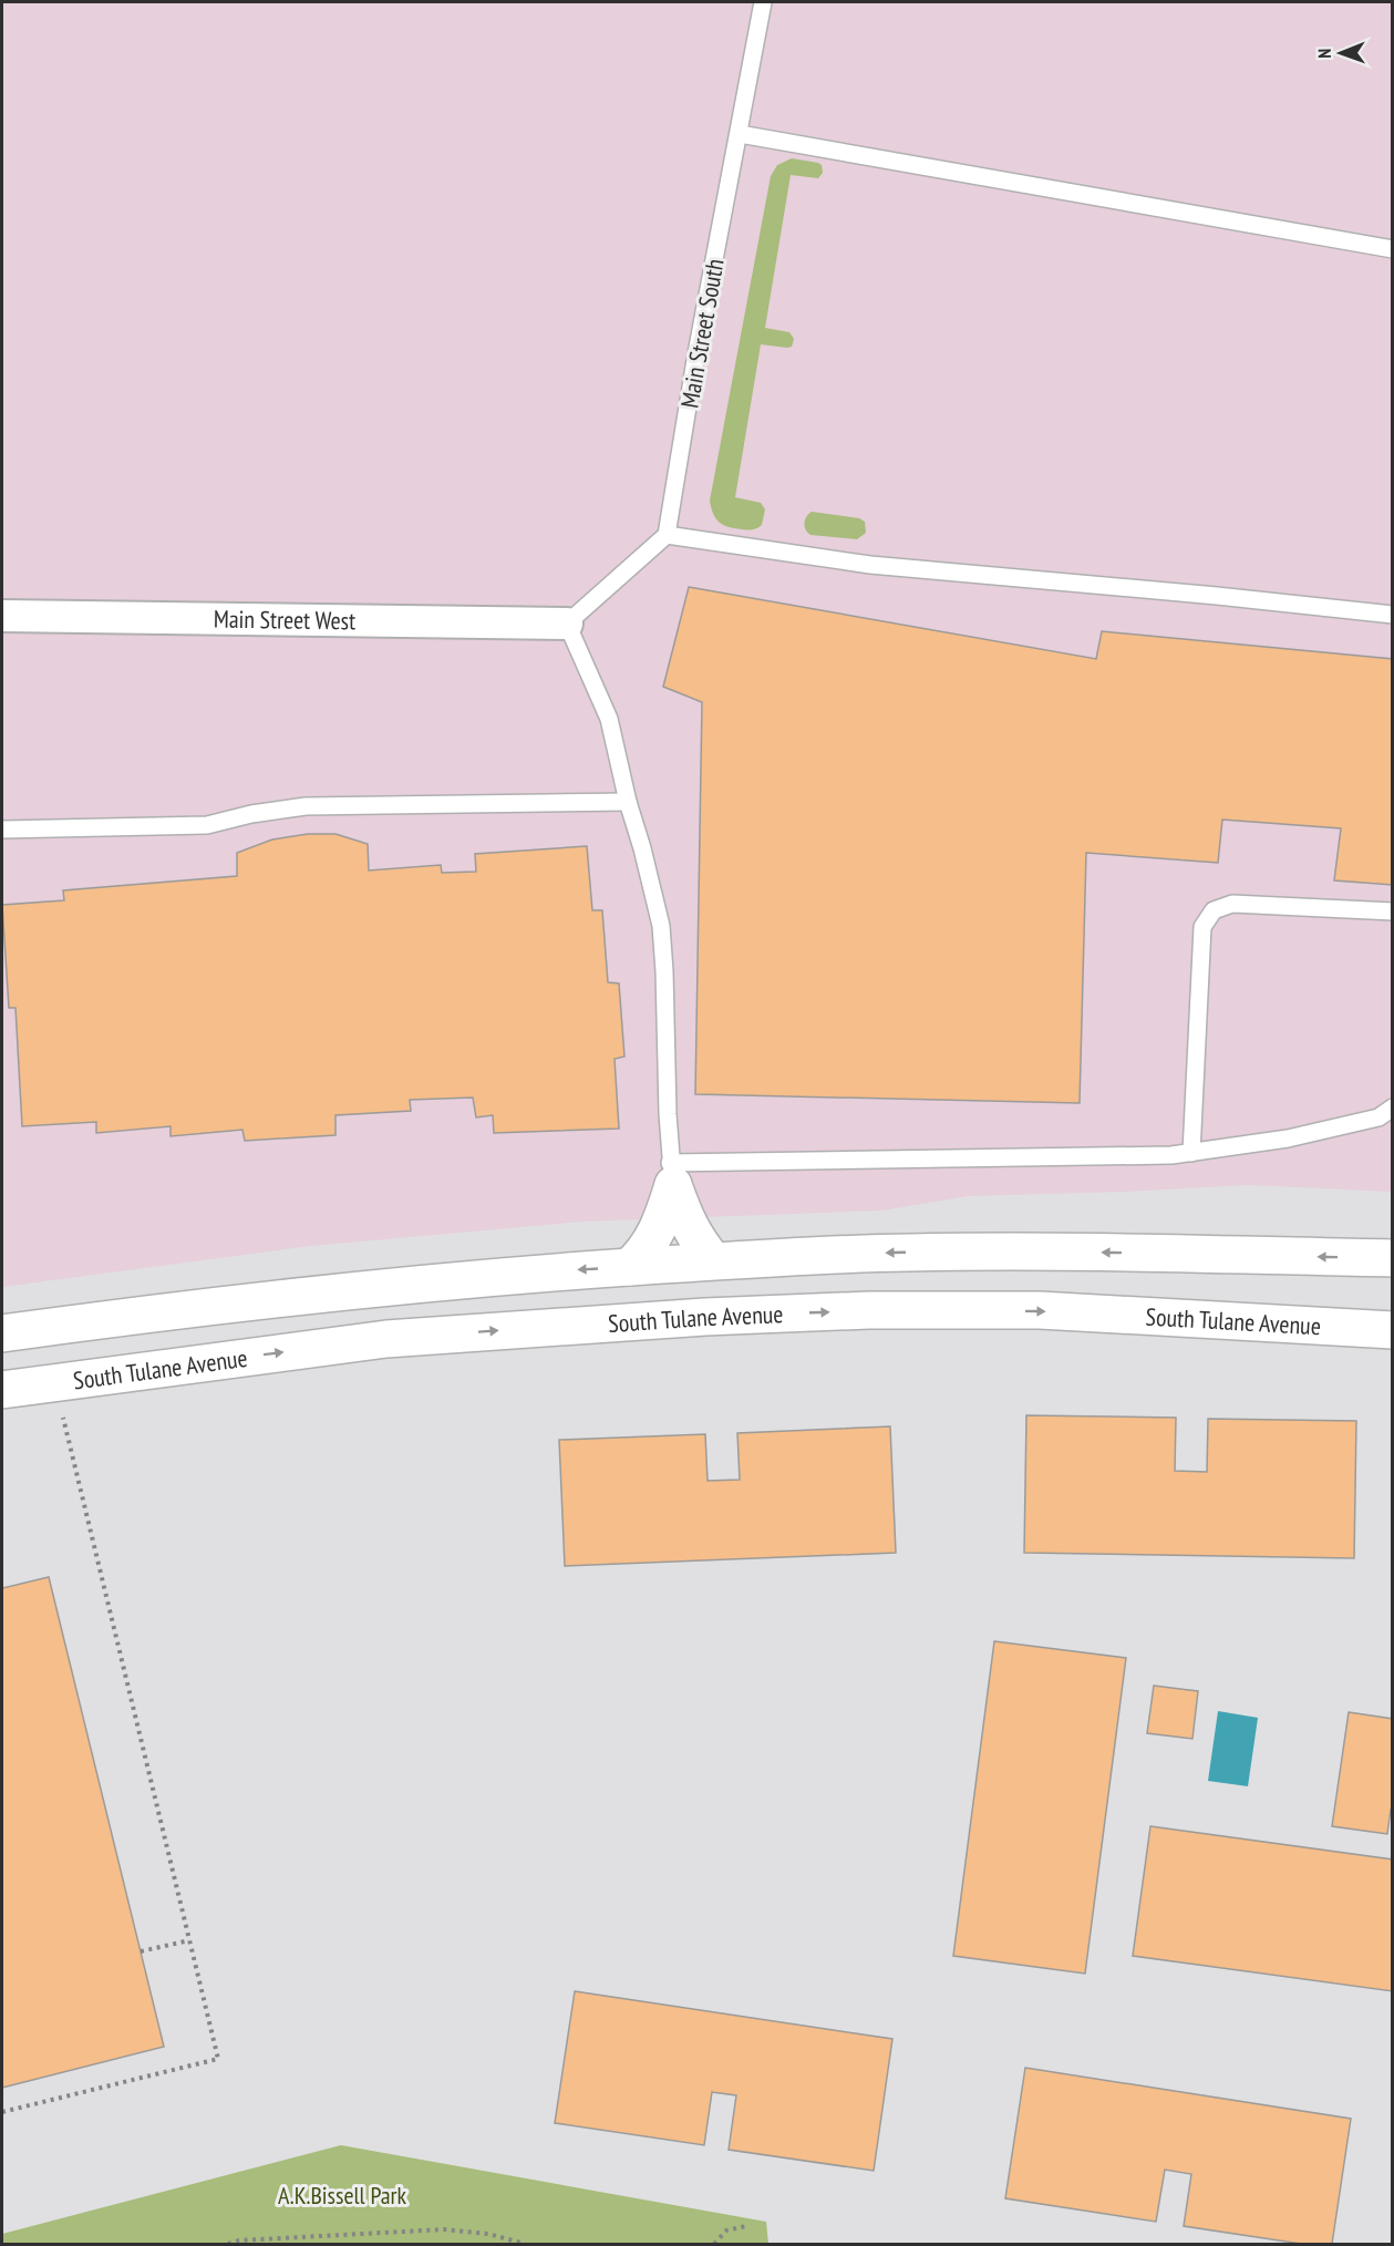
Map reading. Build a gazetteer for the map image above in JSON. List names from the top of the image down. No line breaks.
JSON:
{"streets":{"main road":["South Tulane Avenue"],"street":["Main Street West"],"lane":["Main Street South"]},"parks":["A.K.Bissell Park"],"north":"left"}
